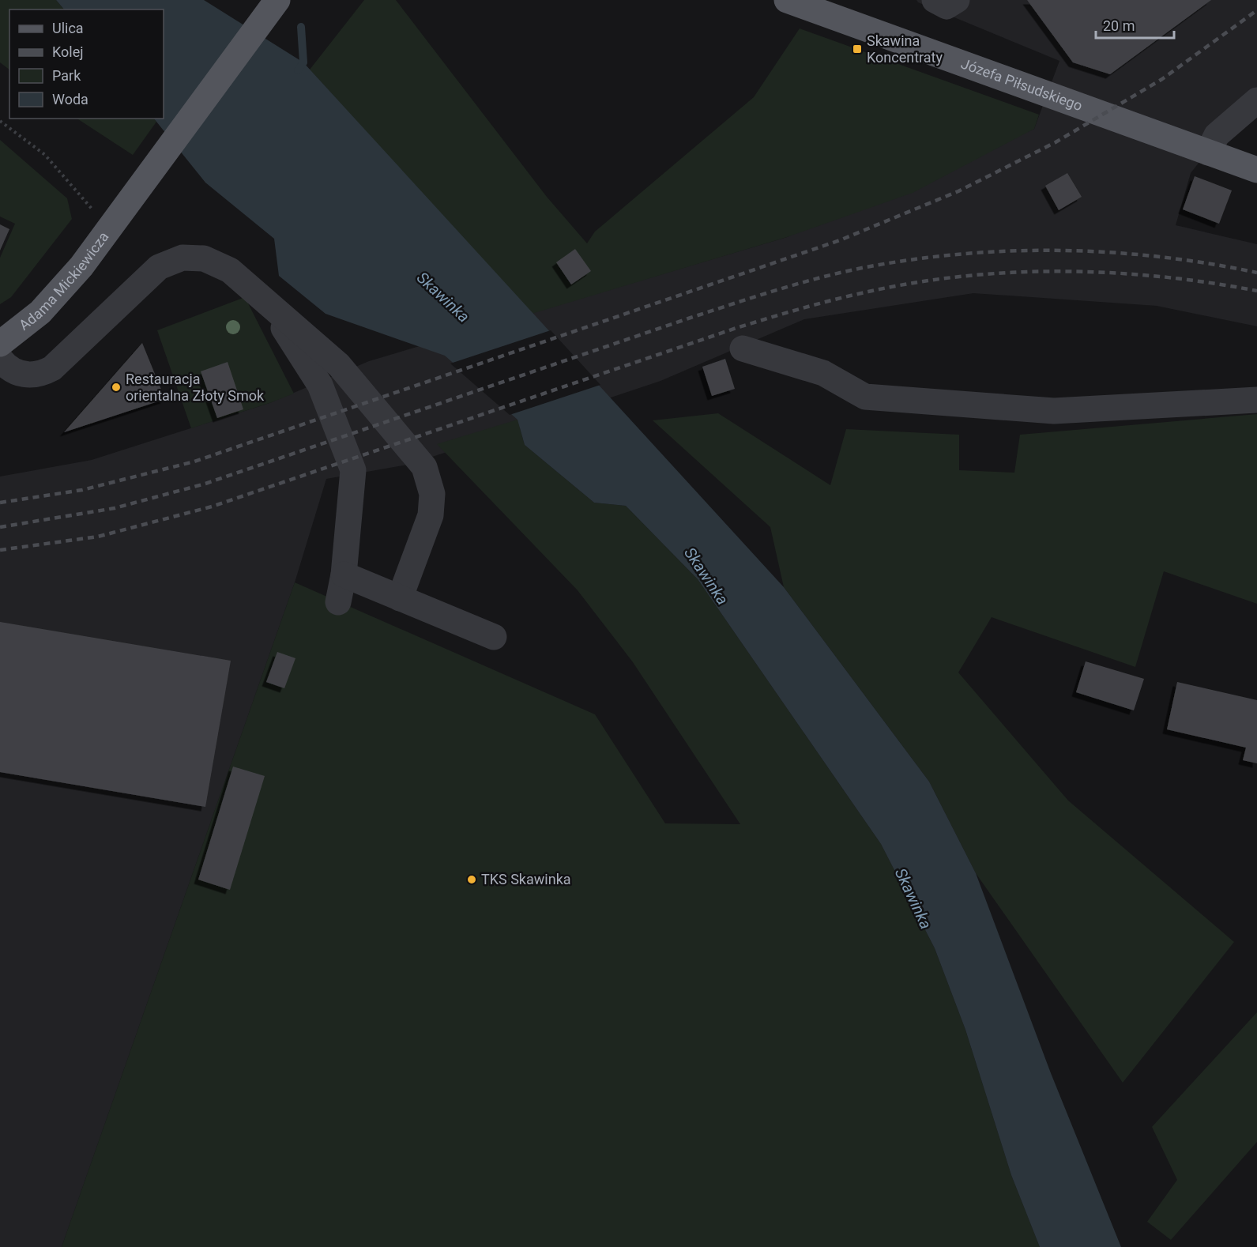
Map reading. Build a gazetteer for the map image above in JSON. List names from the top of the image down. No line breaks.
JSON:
{"streets":{"main road":["Józefa Piłsudskiego","Adama Mickiewicza"]},"water":["Skawinka"],"places":{"transit":["Skawina Koncentraty"],"other":["Restauracja orientalna Złoty Smok","TKS Skawinka"]},"legend":["Ulica","Kolej","Park","Woda"],"scale_bar":"20 m"}
